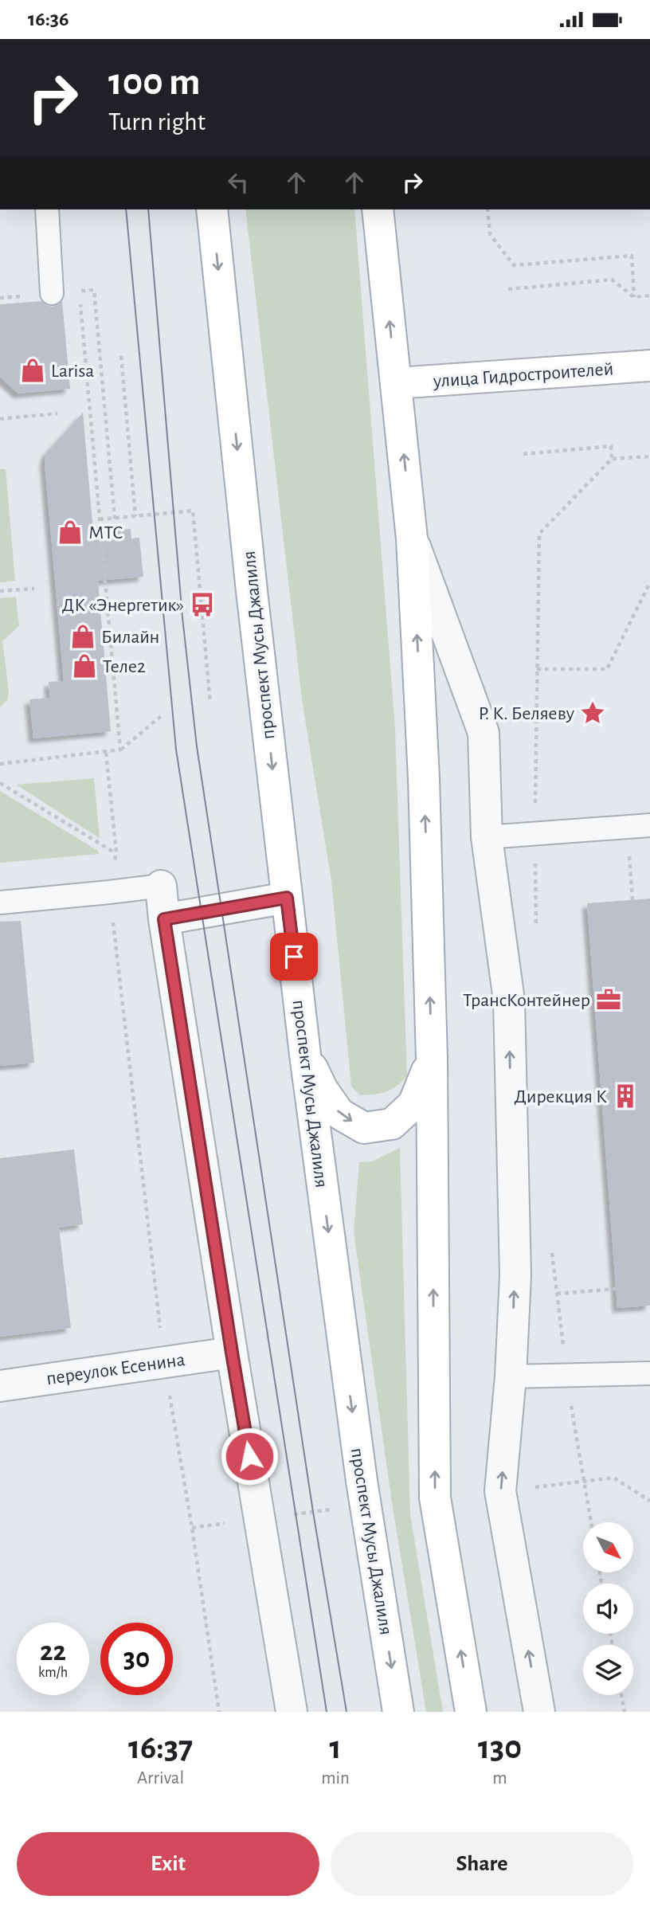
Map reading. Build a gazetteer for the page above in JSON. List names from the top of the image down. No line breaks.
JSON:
{"streets":{"main road":["улица Гидростроителей","проспект Мусы Джалиля"],"street":["переулок Есенина"]},"places":{"shop":["Larisa","МТС","Билайн","Теле2"],"bus stop":["ДК «Энергетик»"],"place":["Р. К. Беляеву"],"office":["ТрансКонтейнер"],"building":["Дирекция К"]},"north":"bottom right","page":{"status":"16:36","turn":["100 m","Turn right"],"speed":"22 km/h","limit":"30","eta":["16:37","Arrival","1","min","130","m"],"buttons":["Exit","Share"]}}
